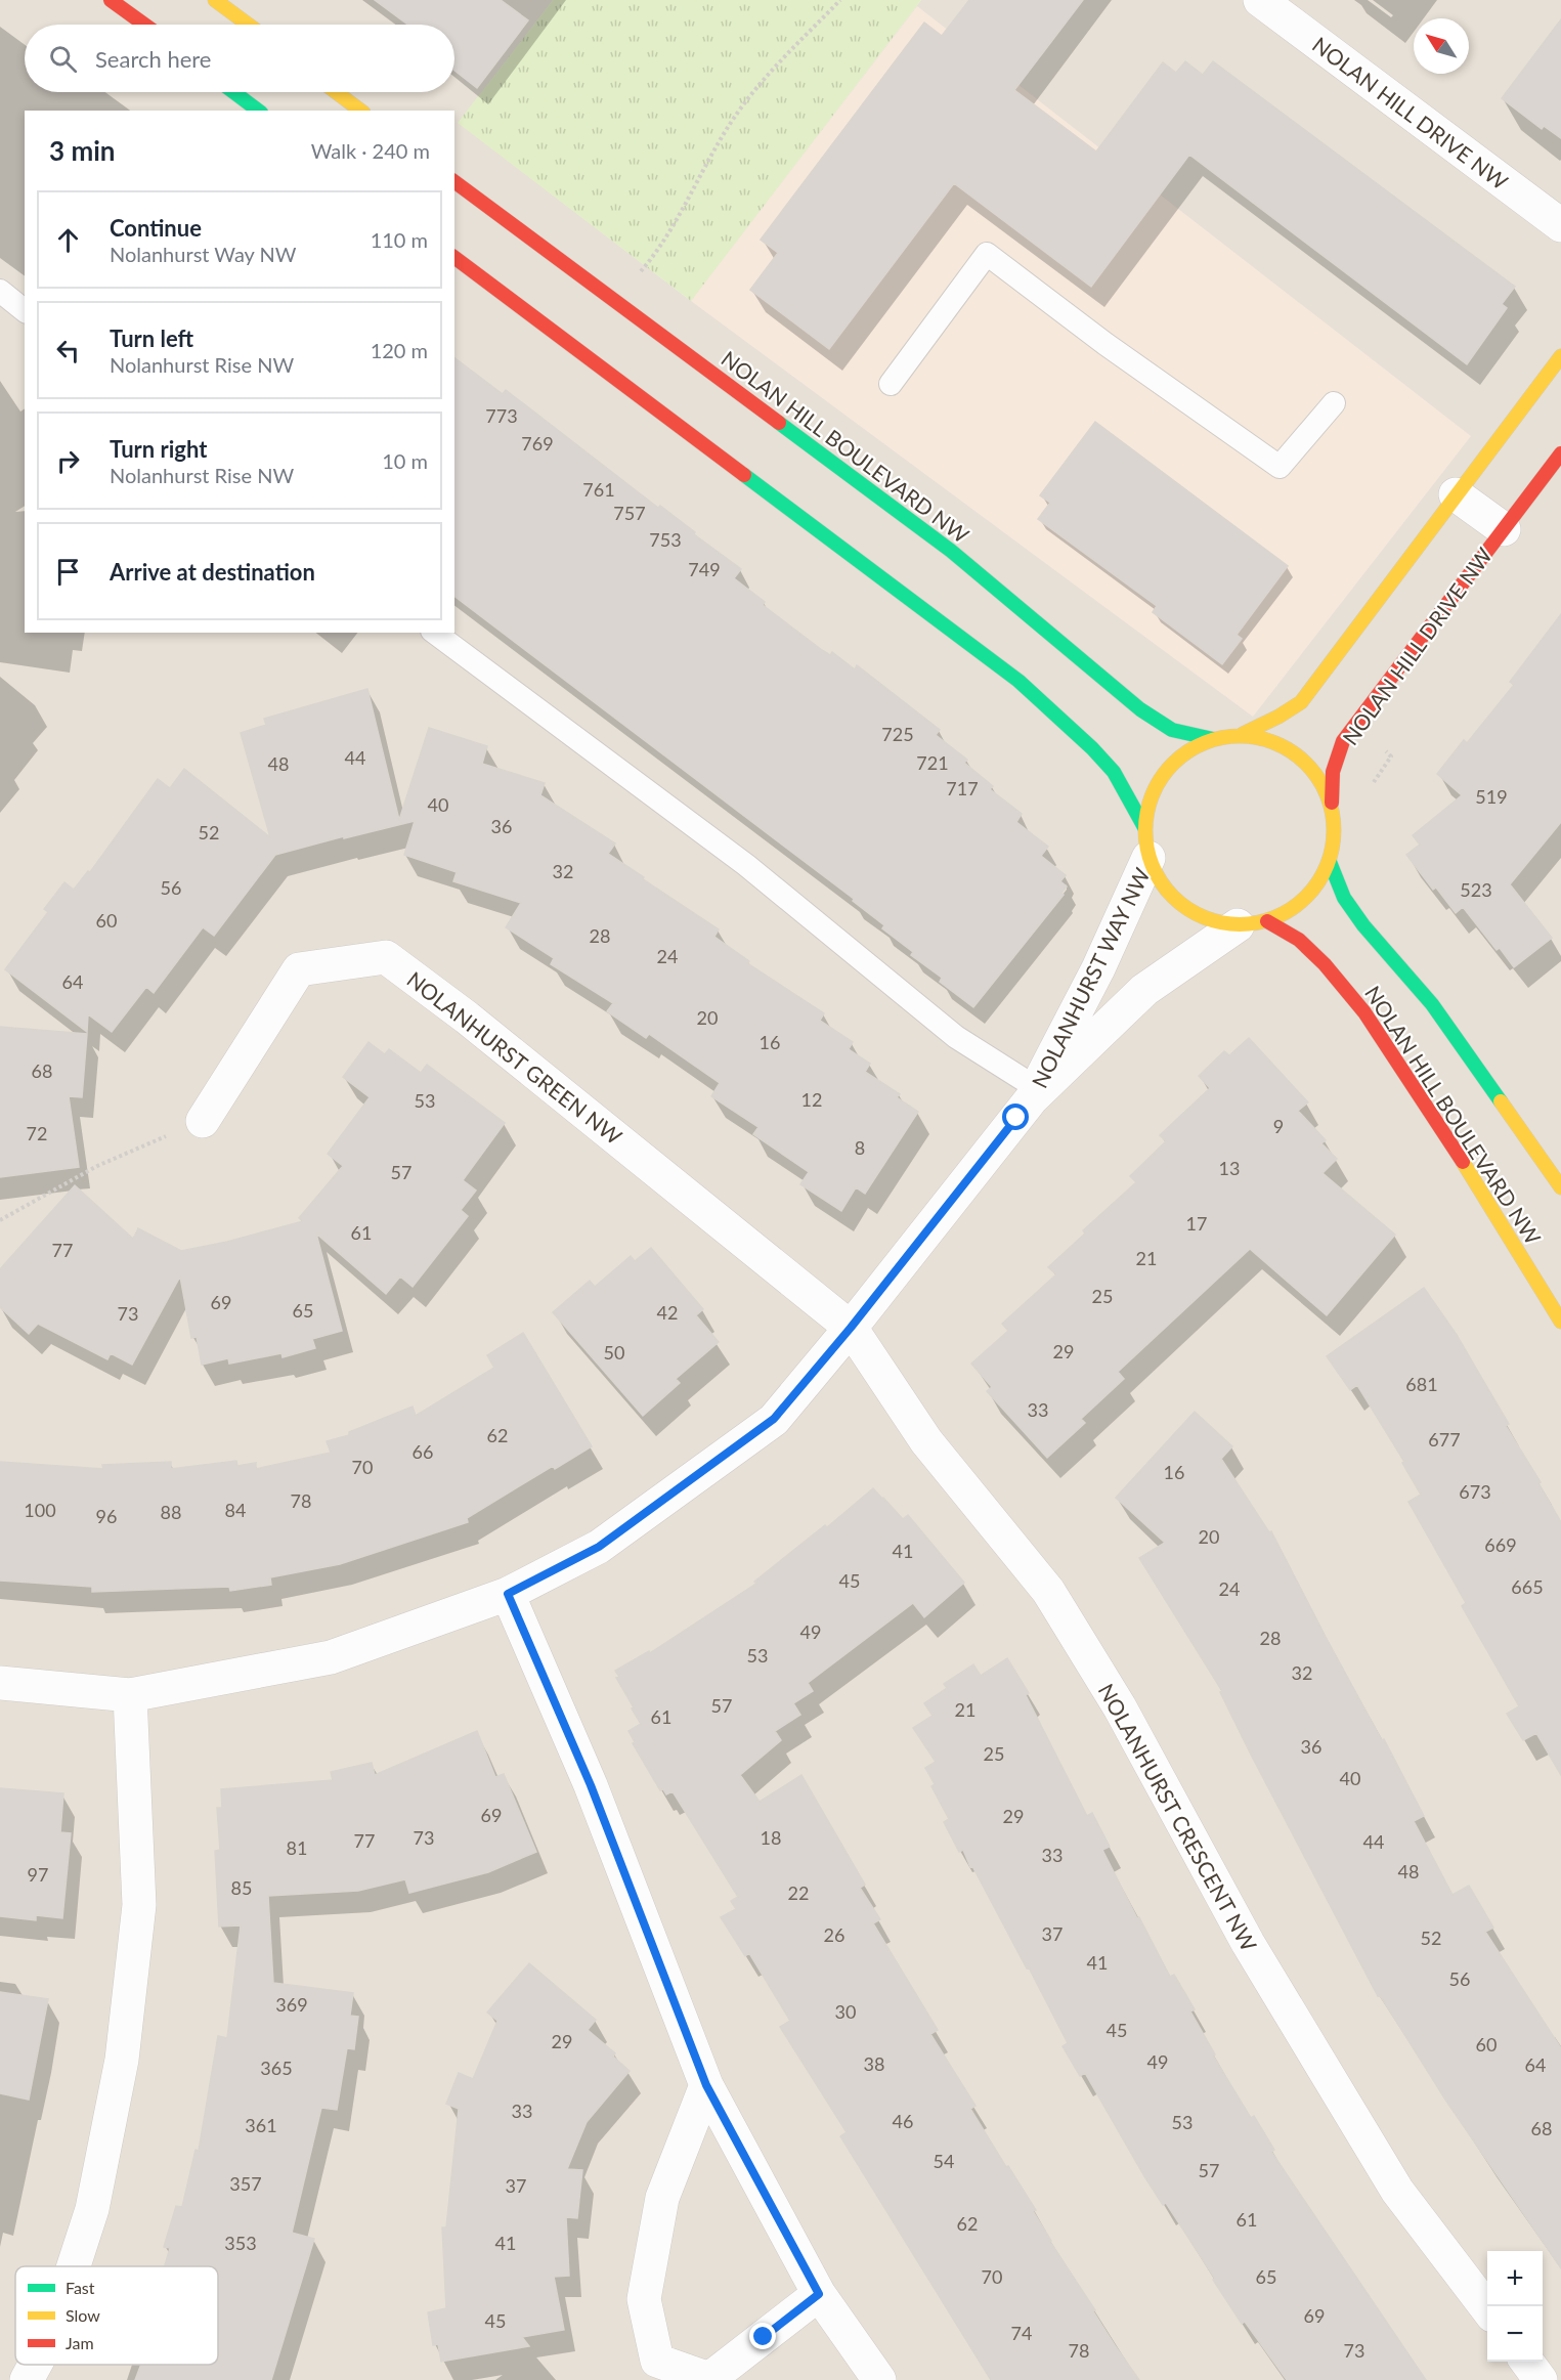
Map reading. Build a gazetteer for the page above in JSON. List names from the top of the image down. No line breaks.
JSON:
{"streets":{"street":["NOLAN HILL DRIVE NW","NOLAN HILL BOULEVARD NW","NOLANHURST WAY NW","NOLANHURST GREEN NW","NOLANHURST CRESCENT NW"]},"crossings":[["NOLAN HILL DRIVE NW","NOLAN HILL BOULEVARD NW"],["NOLAN HILL DRIVE NW","NOLANHURST WAY NW"],["NOLAN HILL BOULEVARD NW","NOLANHURST WAY NW"],["NOLANHURST WAY NW","NOLANHURST GREEN NW"],["NOLANHURST WAY NW","NOLANHURST CRESCENT NW"],["NOLANHURST GREEN NW","NOLANHURST CRESCENT NW"]],"house_numbers":["773","769","761","757","753","749","725","44","721","48","717","519","40","36","52","32","56","523","60","28","24","64","20","16","68","12","53","9","72","8","13","57","17","61","77","21","25","69","65","42","73","29","50","681","33","62","677","66","70","16","673","78","100","84","88","96","20","669","41","45","665","24","49","28","53","32","57","21","61","36","25","40","69","29","73","18","77","44","81","33","48","97","85","22","37","26","52","41","56","369","30","45","29","60","49","38","64","365","33","46","53","361","68","54","57","357","37","61","62","353","41","70","65","69","45","74","78","73"],"legend":["Fast","Slow","Jam"],"north":"top left","page":{"search":"Search here","heading":["3 min","Walk · 240 m"],"list":[["Continue","Nolanhurst Way NW","110 m"],["Turn left","Nolanhurst Rise NW","120 m"],["Turn right","Nolanhurst Rise NW","10 m"],"Arrive at destination"],"map_buttons":["+","−"]}}
